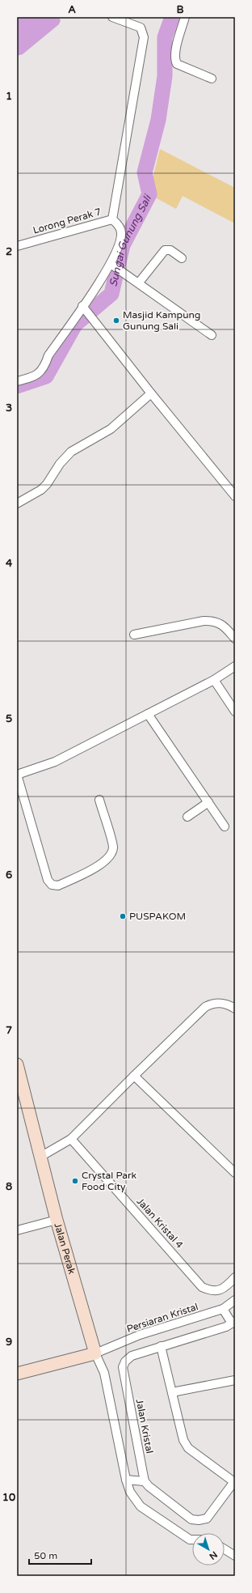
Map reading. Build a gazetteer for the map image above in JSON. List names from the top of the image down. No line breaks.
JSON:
{"streets":{"street":["Lorong Perak 7","Jalan Kristal 4","Jalan Perak","Persiaran Kristal","Jalan Kristal"]},"crossings":[["Jalan Perak","Persiaran Kristal"]],"water":["Sungai Gunung Sali"],"places":["Masjid Kampung Gunung Sali","PUSPAKOM","Crystal Park Food City"],"scale_bar":"50 m","north":"bottom right","grid":{"columns":["A","B"],"rows":["1","2","3","4","5","6","7","8","9","10"]}}
